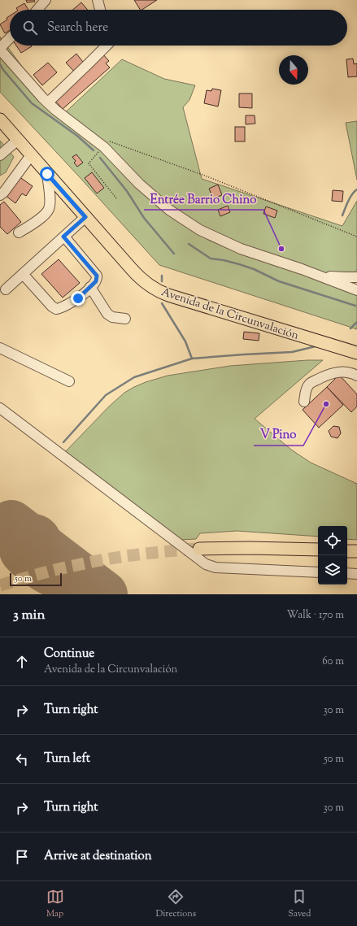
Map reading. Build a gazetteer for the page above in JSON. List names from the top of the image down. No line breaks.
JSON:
{"streets":{"main road":["Avenida de la Circunvalación"]},"places":["Entrée Barrio Chino","V Pino"],"scale_bar":"50 m","north":"bottom","page":{"search":"Search here","scale":"50 m","heading":["3 min","Walk · 170 m"],"list":[["Continue","Avenida de la Circunvalación","60 m"],["Turn right","30 m"],["Turn left","50 m"],["Turn right","30 m"],"Arrive at destination"],"nav":["Map","Directions","Saved"]}}
